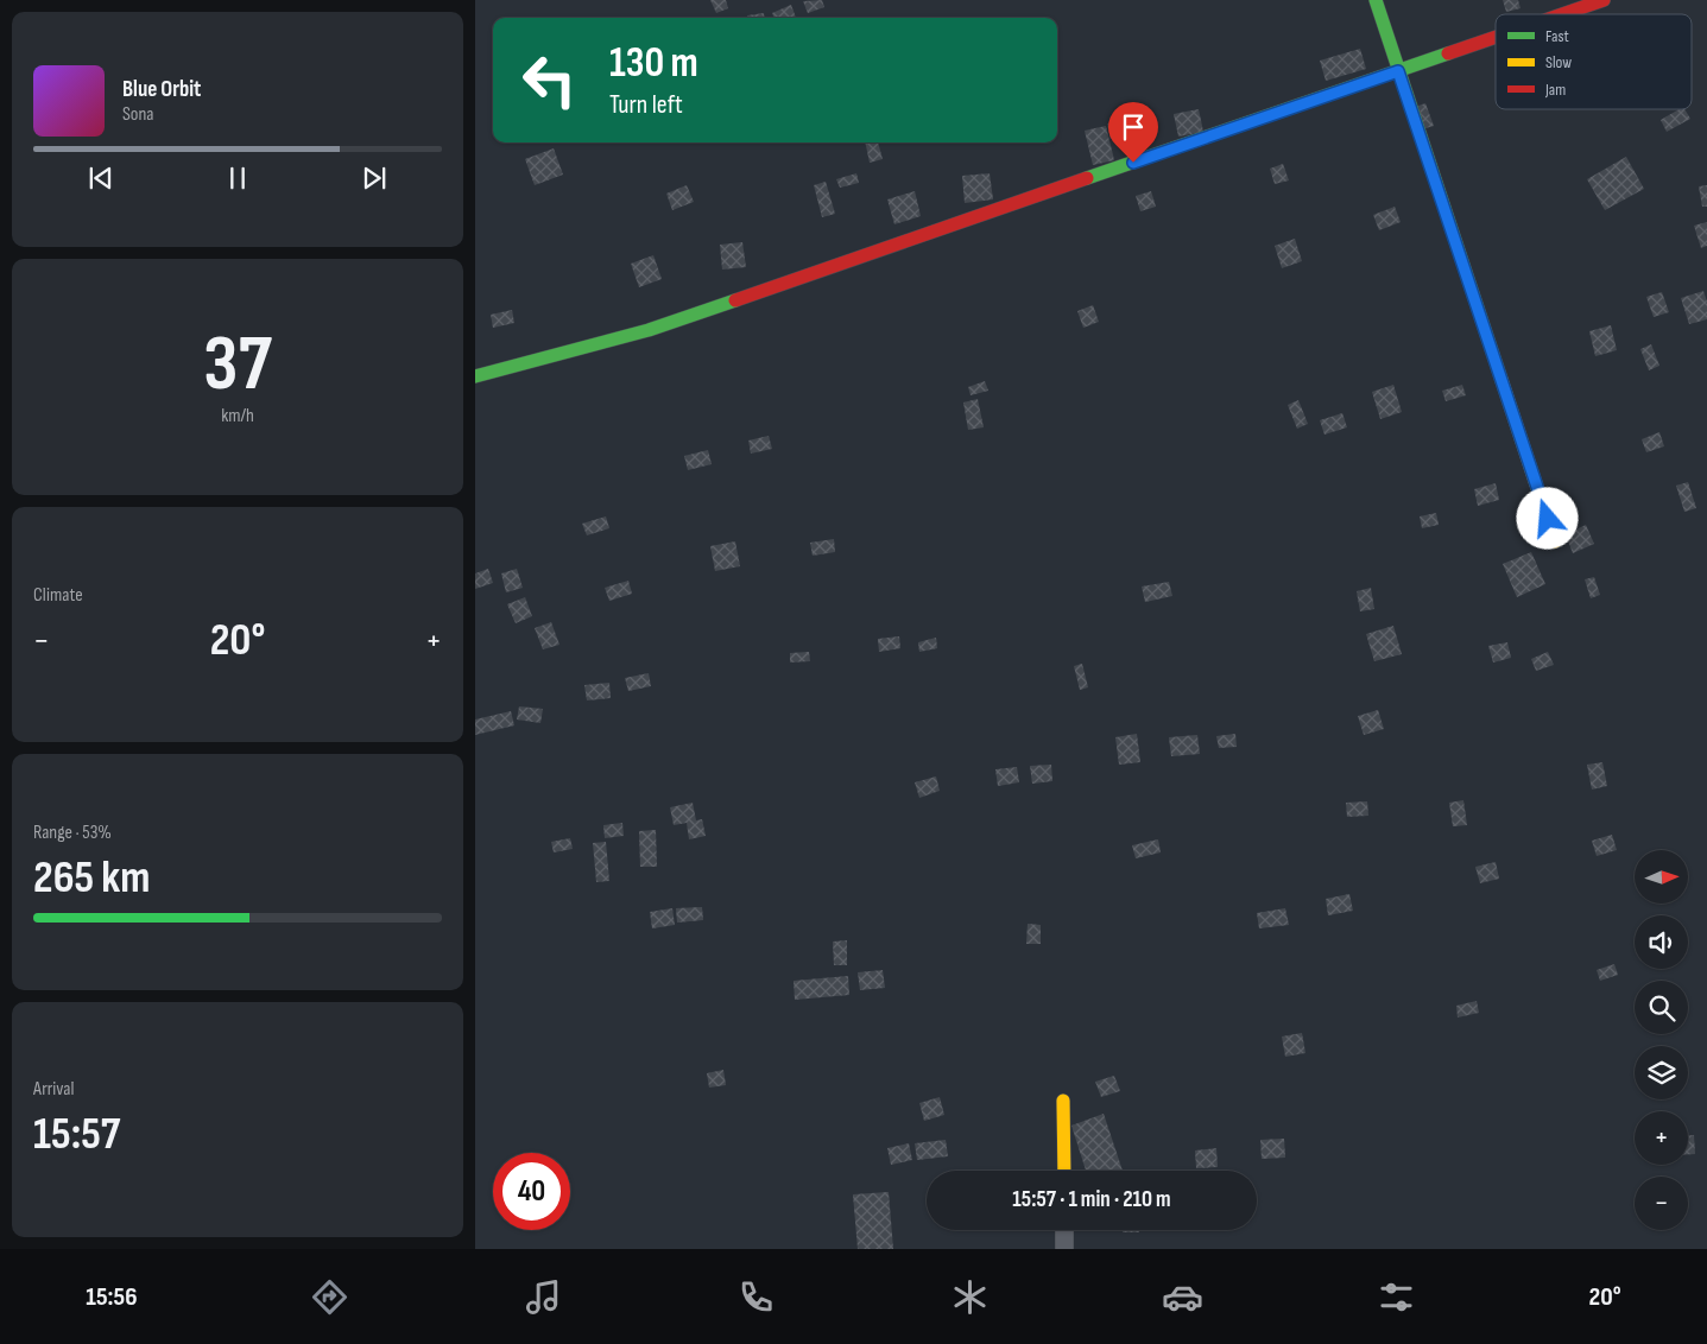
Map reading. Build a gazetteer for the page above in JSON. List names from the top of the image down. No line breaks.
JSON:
{"legend":["Fast","Slow","Jam"],"north":"right","page":{"turn":["130 m","Turn left"],"song":["Blue Orbit","Sona"],"tile":[["37","km/h"],"Climate",["Range · 53%","265 km"],["Arrival","15:57"]],"heat":["−","20°","+"],"map_buttons":["+","−"],"limit":"40","trip":"15:57 · 1 min · 210 m","tabs":["15:56","20°"]}}
